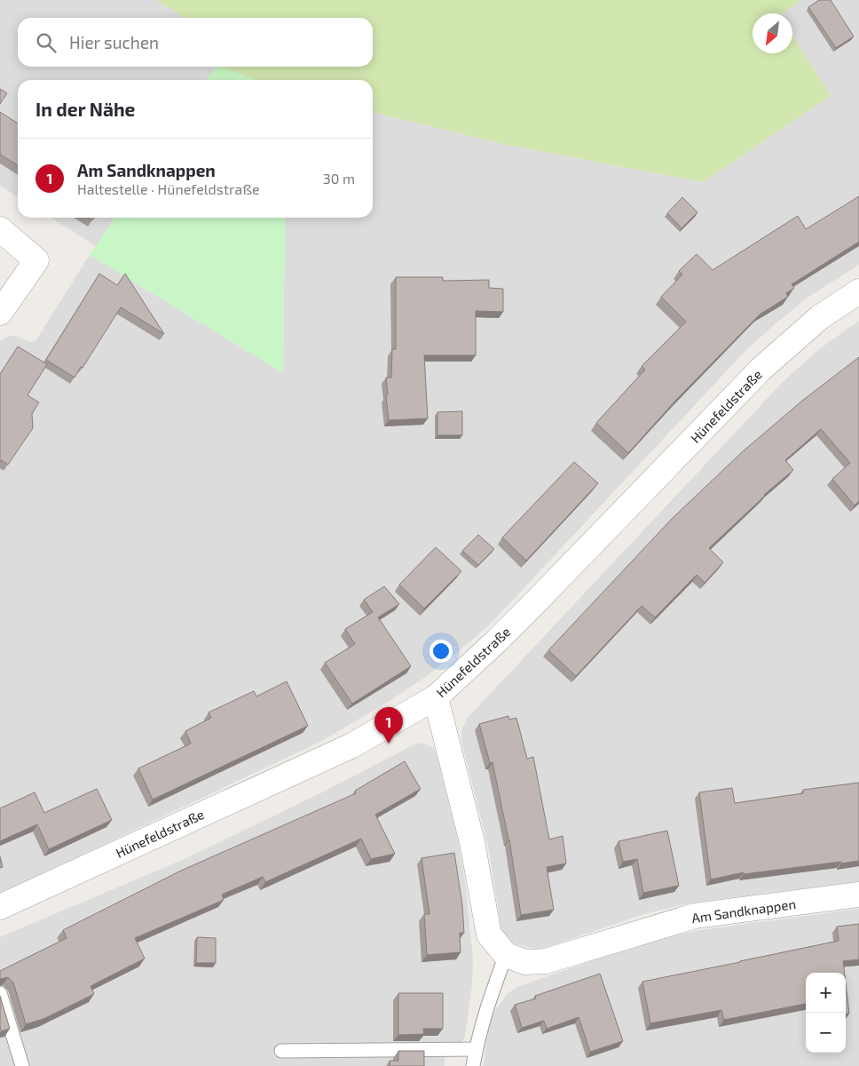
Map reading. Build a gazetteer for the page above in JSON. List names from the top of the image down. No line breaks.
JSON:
{"streets":{"street":["Hünefeldstraße","Am Sandknappen"]},"north":"bottom left","page":{"search":"Hier suchen","heading":"In der Nähe","list":[{"mark":"1","name":"Am Sandknappen","note":"Haltestelle · Hünefeldstraße","value":"30 m"}],"pins":"1","map_buttons":["+","−"]}}
